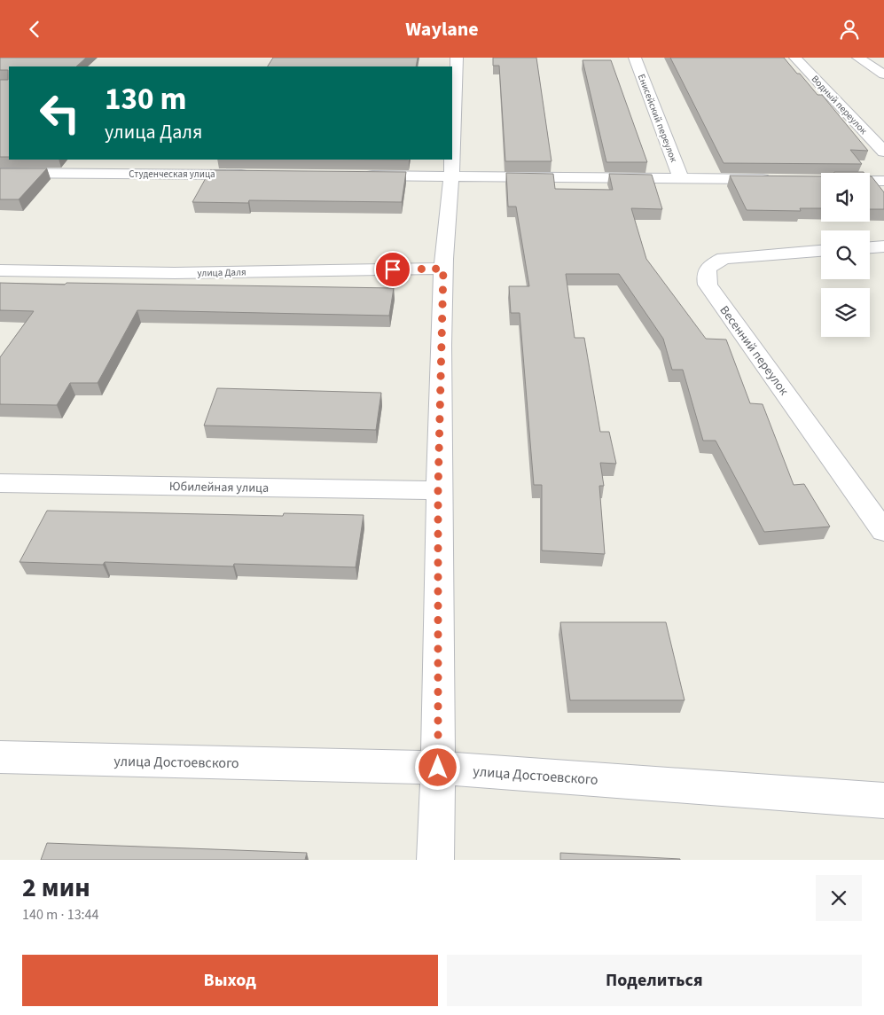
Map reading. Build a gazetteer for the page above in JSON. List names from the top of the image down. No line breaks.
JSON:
{"streets":{"street":["Водный переулок","Енисейский переулок","Студенческая улица","улица Даля","Весенний переулок","Юбилейная улица","улица Достоевского"]},"page":{"header":"Waylane","turn":["130 m","улица Даля"],"heading":["2 мин","140 m · 13:44"],"buttons":["Выход","Поделиться"]}}
